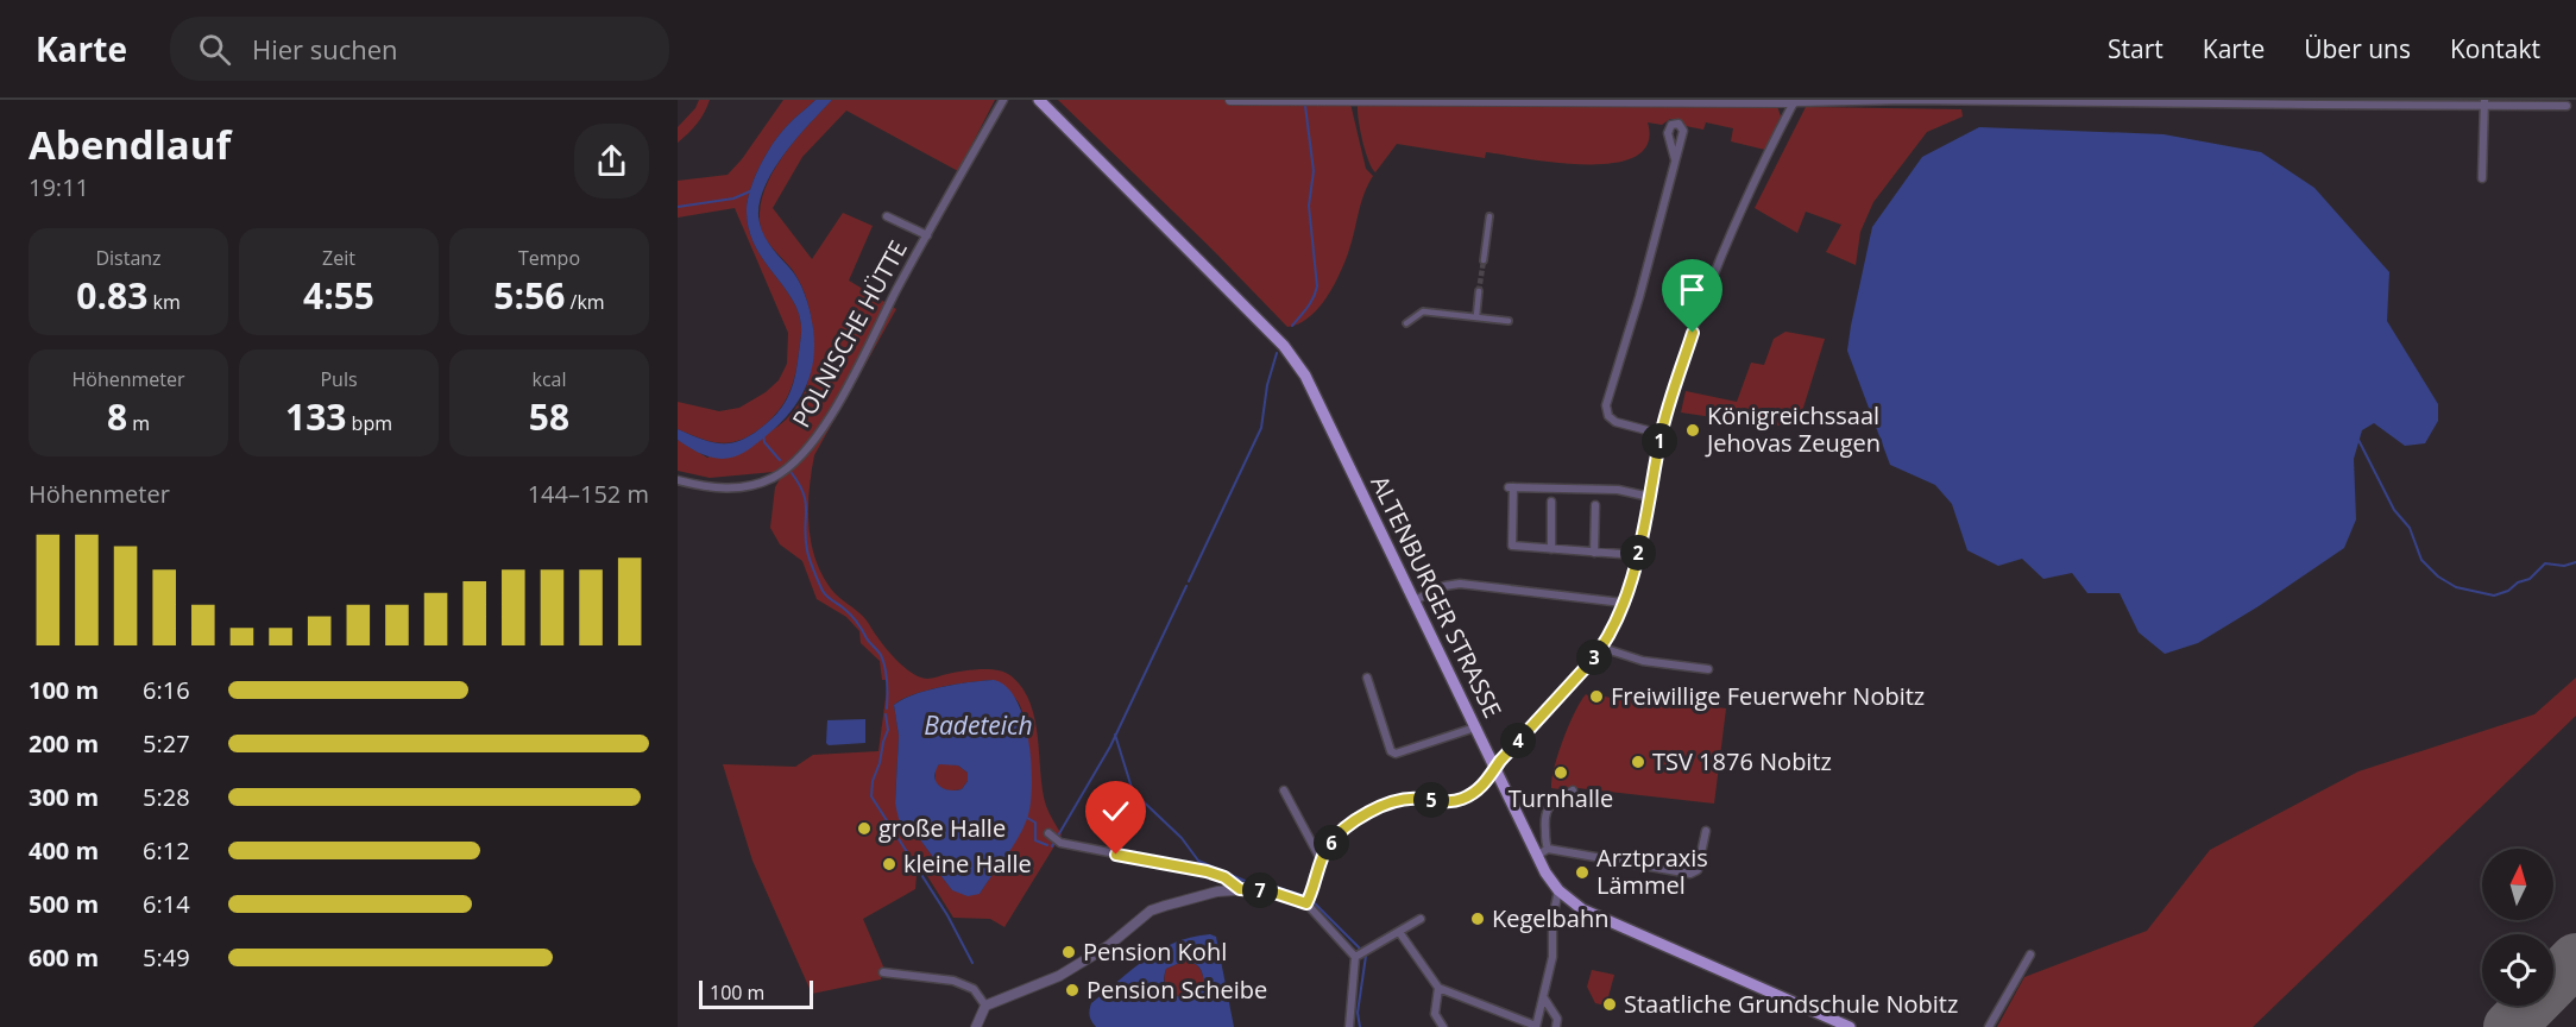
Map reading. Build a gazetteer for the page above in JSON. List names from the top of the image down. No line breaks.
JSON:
{"streets":{"main road":["ALTENBURGER STRASSE"],"street":["POLNISCHE HÜTTE"]},"water":["Badeteich"],"places":["Königreichssaal Jehovas Zeugen","Freiwillige Feuerwehr Nobitz","TSV 1876 Nobitz","Turnhalle","große Halle","kleine Halle","Arztpraxis Lämmel","Kegelbahn","Pension Kohl","Pension Scheibe","Staatliche Grundschule Nobitz"],"scale_bar":"100 m","north":"top","page":{"header":"Karte","search":"Hier suchen","nav":["Start","Karte","Über uns","Kontakt"],"heading":["Abendlauf","19:11"],"stats":[["Distanz","0.83 km"],["Zeit","4:55"],["Tempo","5:56 /km"],["Höhenmeter","8 m"],["Puls","133 bpm"],["kcal","58"]],"pins":["1","2","3","4","5","6","7"],"chart":["Höhenmeter","144–152 m"],"list":[{"name":"100 m","note":"6:16"},{"name":"200 m","note":"5:27"},{"name":"300 m","note":"5:28"},{"name":"400 m","note":"6:12"},{"name":"500 m","note":"6:14"},{"name":"600 m","note":"5:49"}],"scale":"100 m"}}
